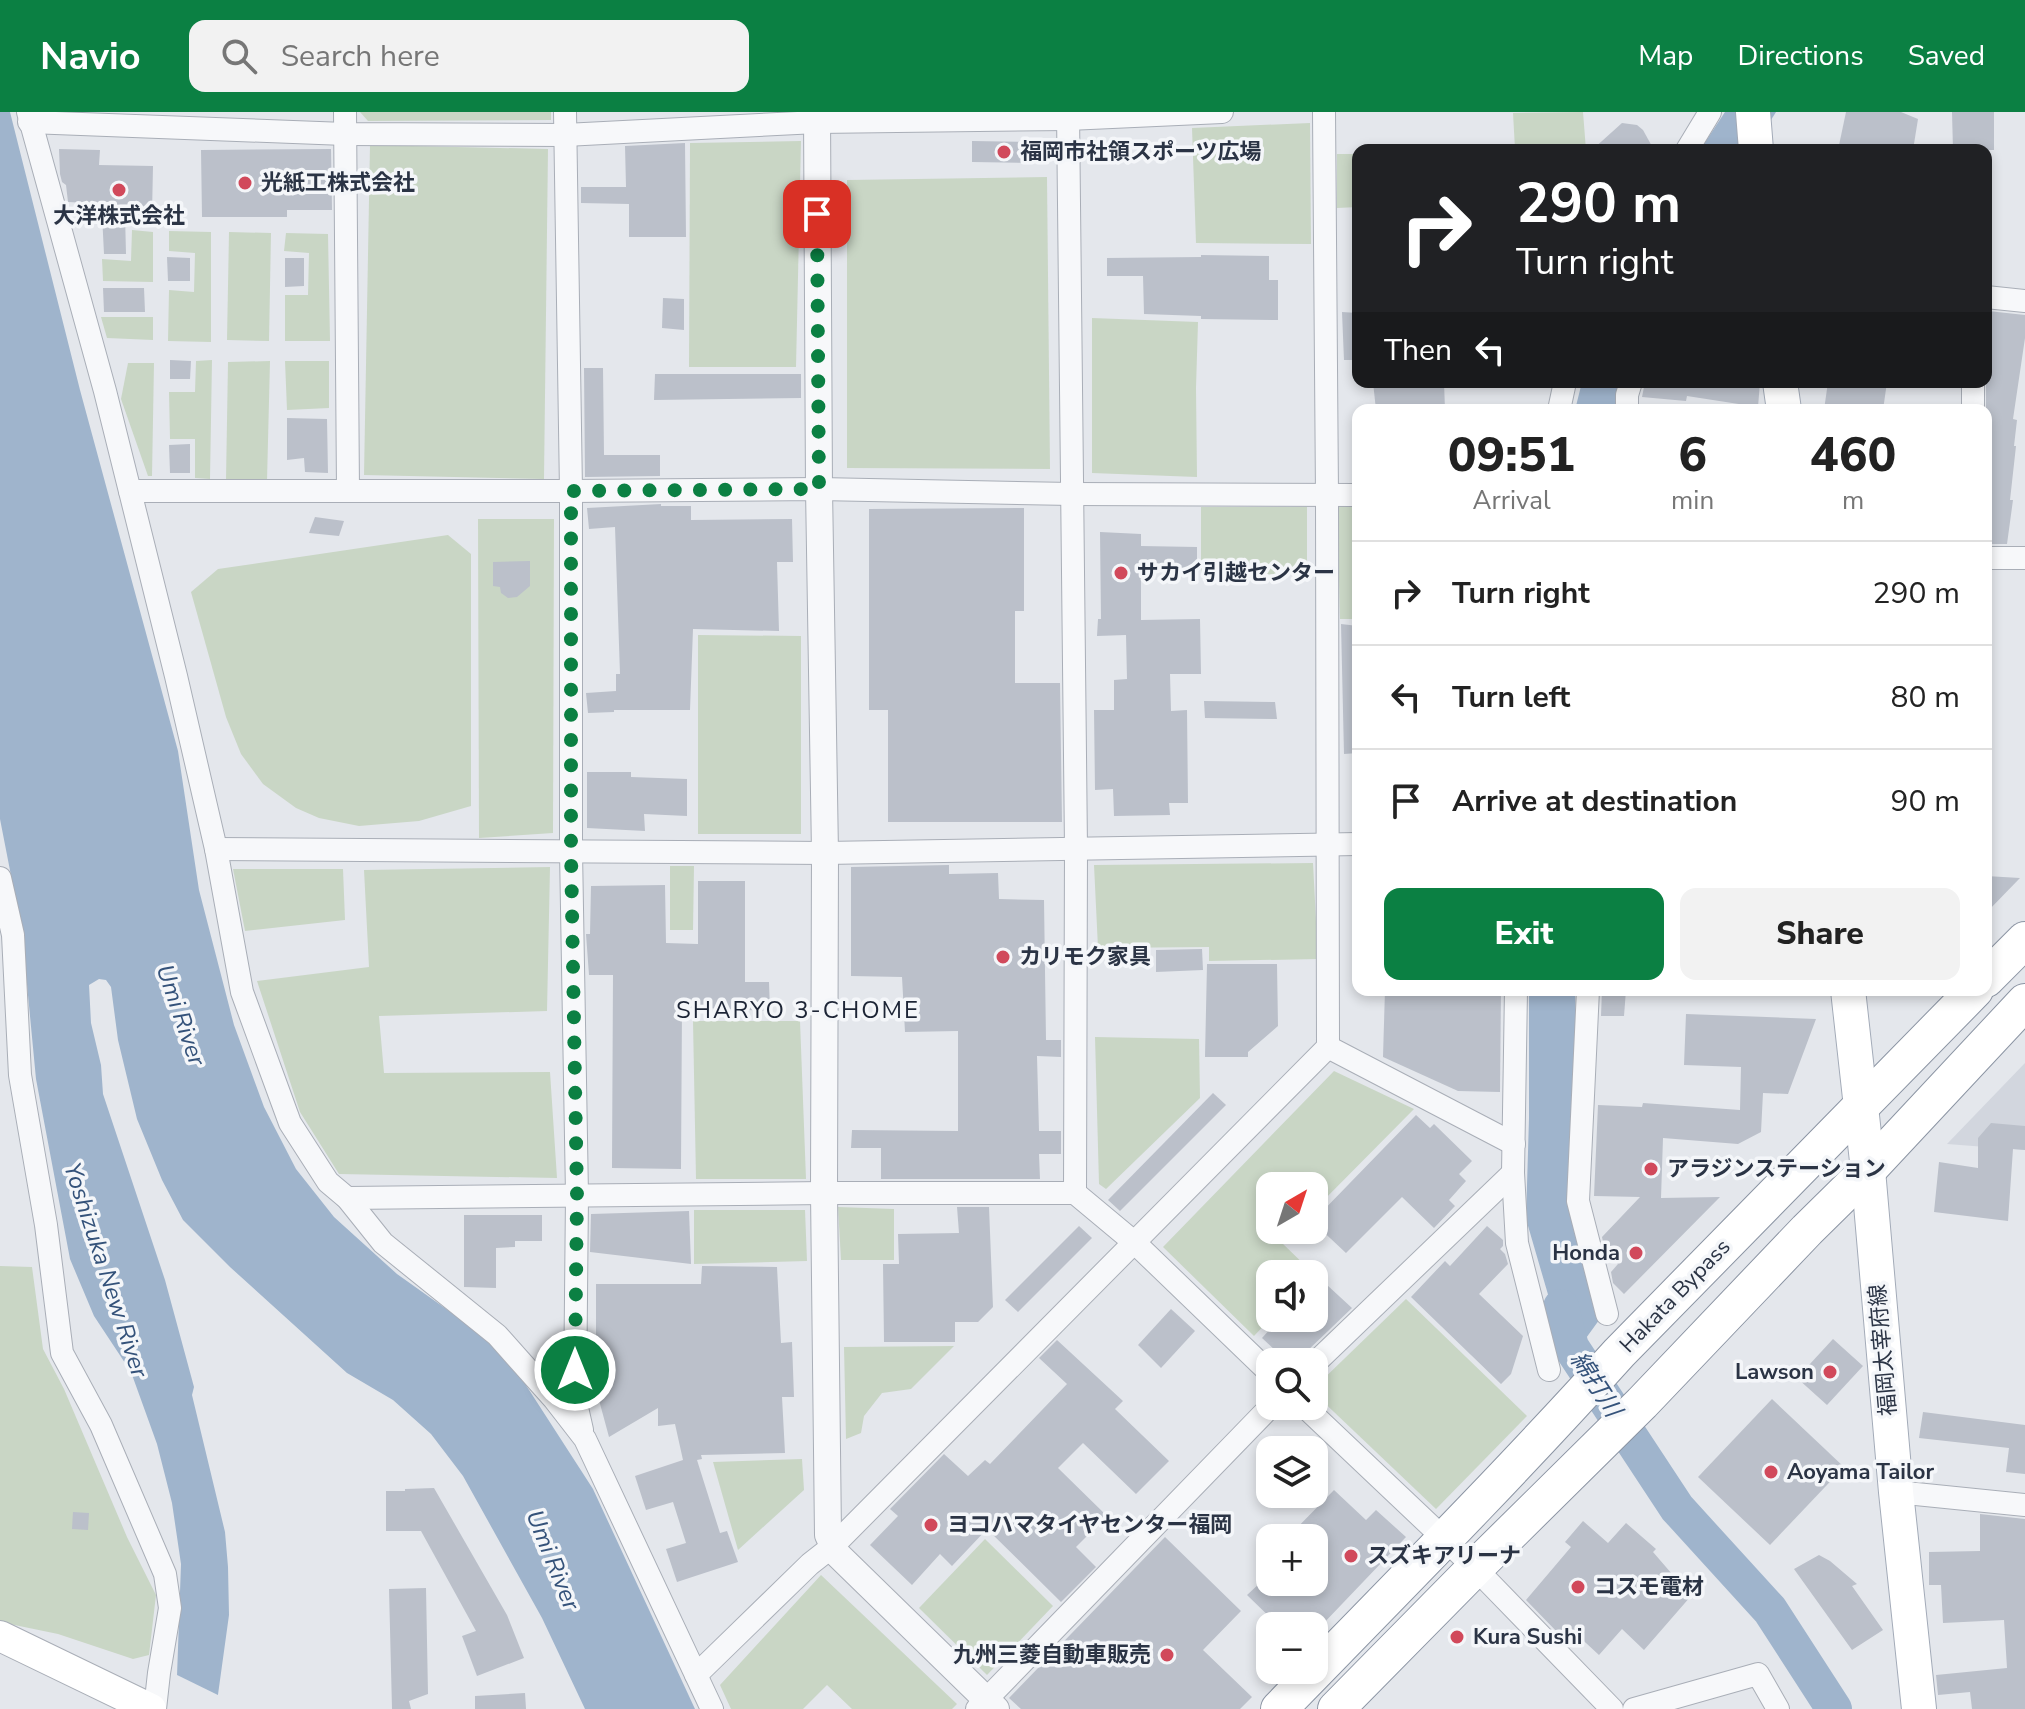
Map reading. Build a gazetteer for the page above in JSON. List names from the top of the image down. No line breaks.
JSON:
{"streets":{"highway":["Hakata Bypass"],"main road":["福岡太宰府線"]},"crossings":[["Hakata Bypass","福岡太宰府線"]],"districts":["SHARYO 3-CHOME"],"water":["Umi River","Yoshizuka New River","綿打川"],"places":["福岡市社領スポーツ広場","光紙工株式会社","大洋株式会社","サカイ引越センター","カリモク家具","アラジンステーション","Honda","Lawson","Aoyama Tailor","ヨコハマタイヤセンター福岡","スズキアリーナ","コスモ電材","Kura Sushi","九州三菱自動車販売"],"north":"top right","page":{"header":"Navio","search":"Search here","nav":["Map","Directions","Saved"],"turn":["290 m","Turn right"],"then":"Then","eta":["09:51","Arrival","6","min","460","m"],"list":[{"name":"Turn right","value":"290 m"},{"name":"Turn left","value":"80 m"},{"name":"Arrive at destination","value":"90 m"}],"buttons":["Exit","Share"],"map_buttons":["+","−"]}}
